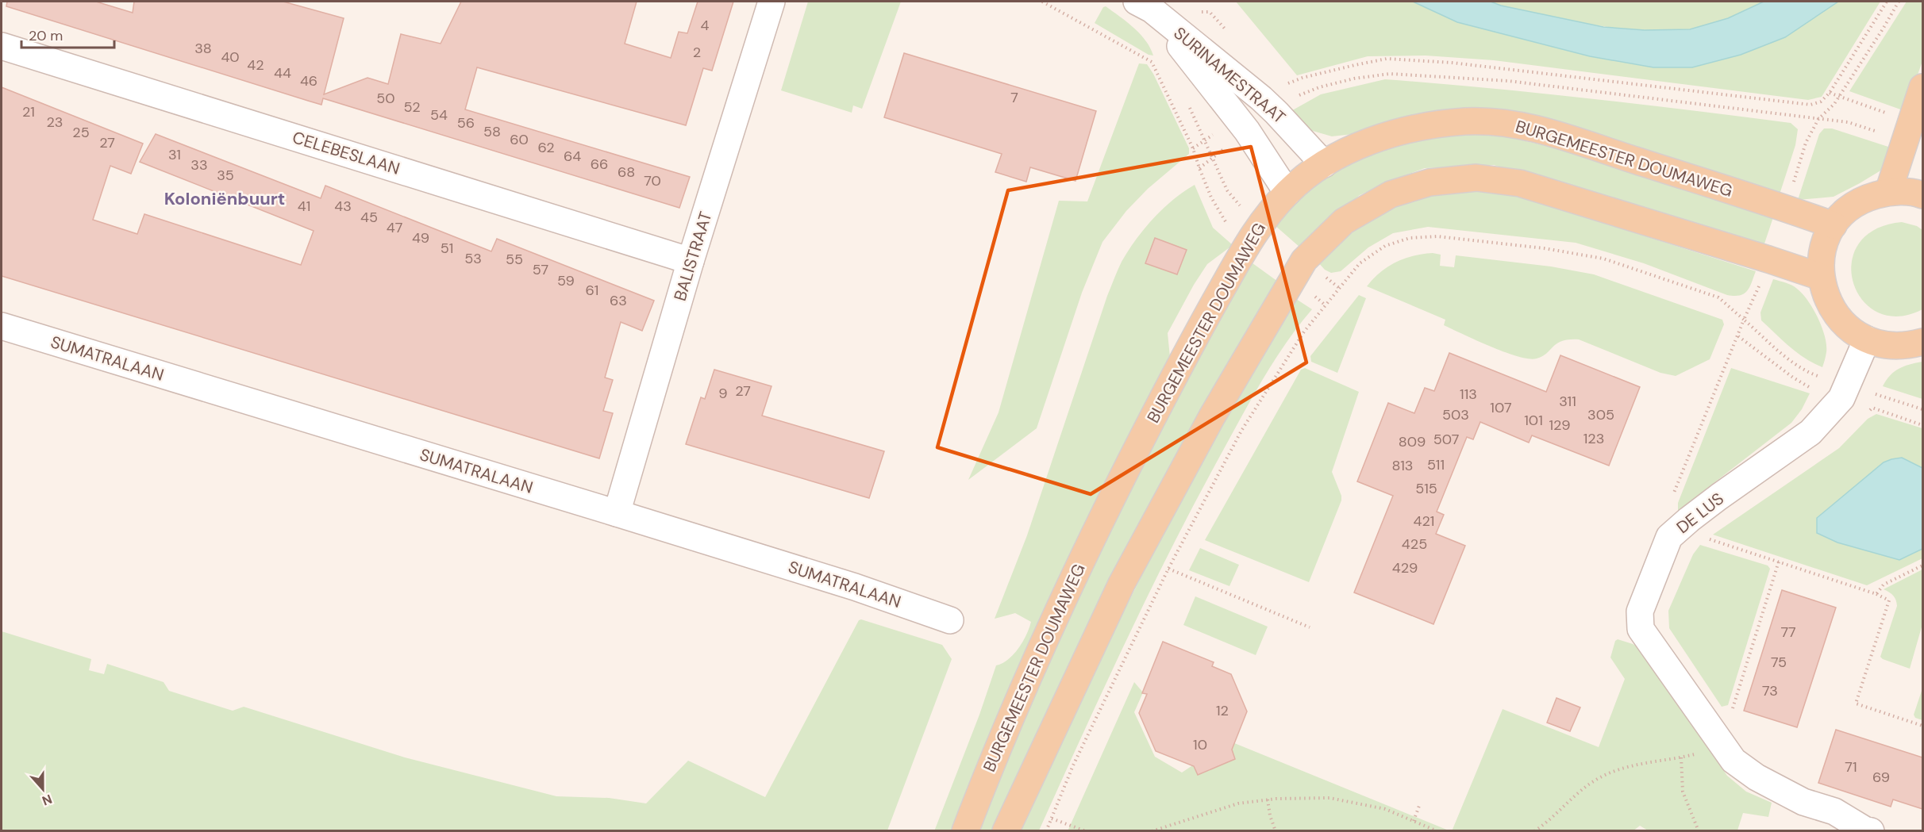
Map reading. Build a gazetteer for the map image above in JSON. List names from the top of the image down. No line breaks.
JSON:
{"streets":{"main road":["BURGEMEESTER DOUMAWEG"],"street":["SURINAMESTRAAT","CELEBESLAAN","BALISTRAAT","SUMATRALAAN","DE LUS"]},"crossings":[["SURINAMESTRAAT","BURGEMEESTER DOUMAWEG"],["CELEBESLAAN","BALISTRAAT"],["BALISTRAAT","SUMATRALAAN"]],"districts":["Koloniënbuurt"],"house_numbers":["4","38","2","40","42","44","46","7","50","52","21","54","23","56","58","25","60","27","62","31","64","66","33","68","35","70","41","43","45","47","49","51","53","55","57","59","61","63","27","9","113","311","107","503","305","101","129","123","507","809","511","813","515","421","425","429","77","75","73","12","10","71","69"],"scale_bar":"20 m","north":"bottom"}
